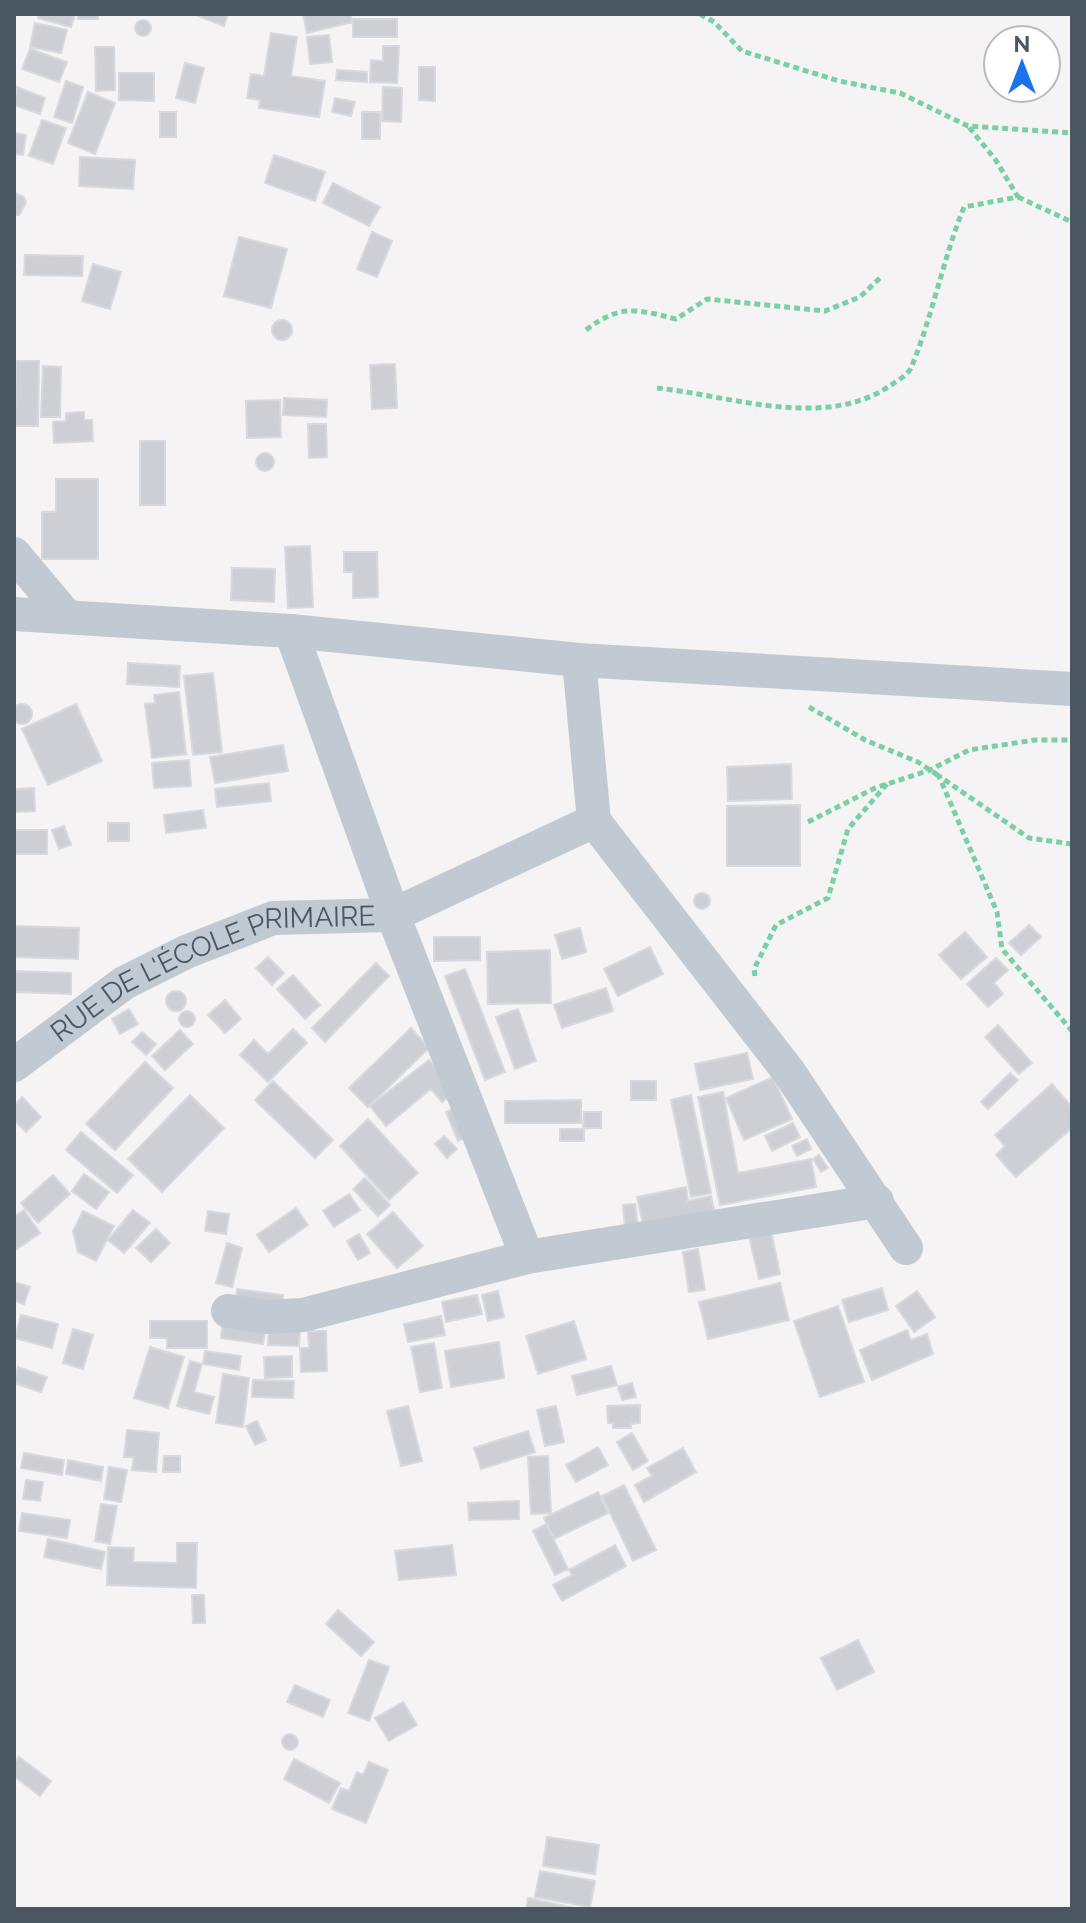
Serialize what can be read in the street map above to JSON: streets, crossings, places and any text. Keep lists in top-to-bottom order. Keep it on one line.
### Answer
{"streets":{"street":["RUE DE L'ÉCOLE PRIMAIRE"]},"north":"top"}
